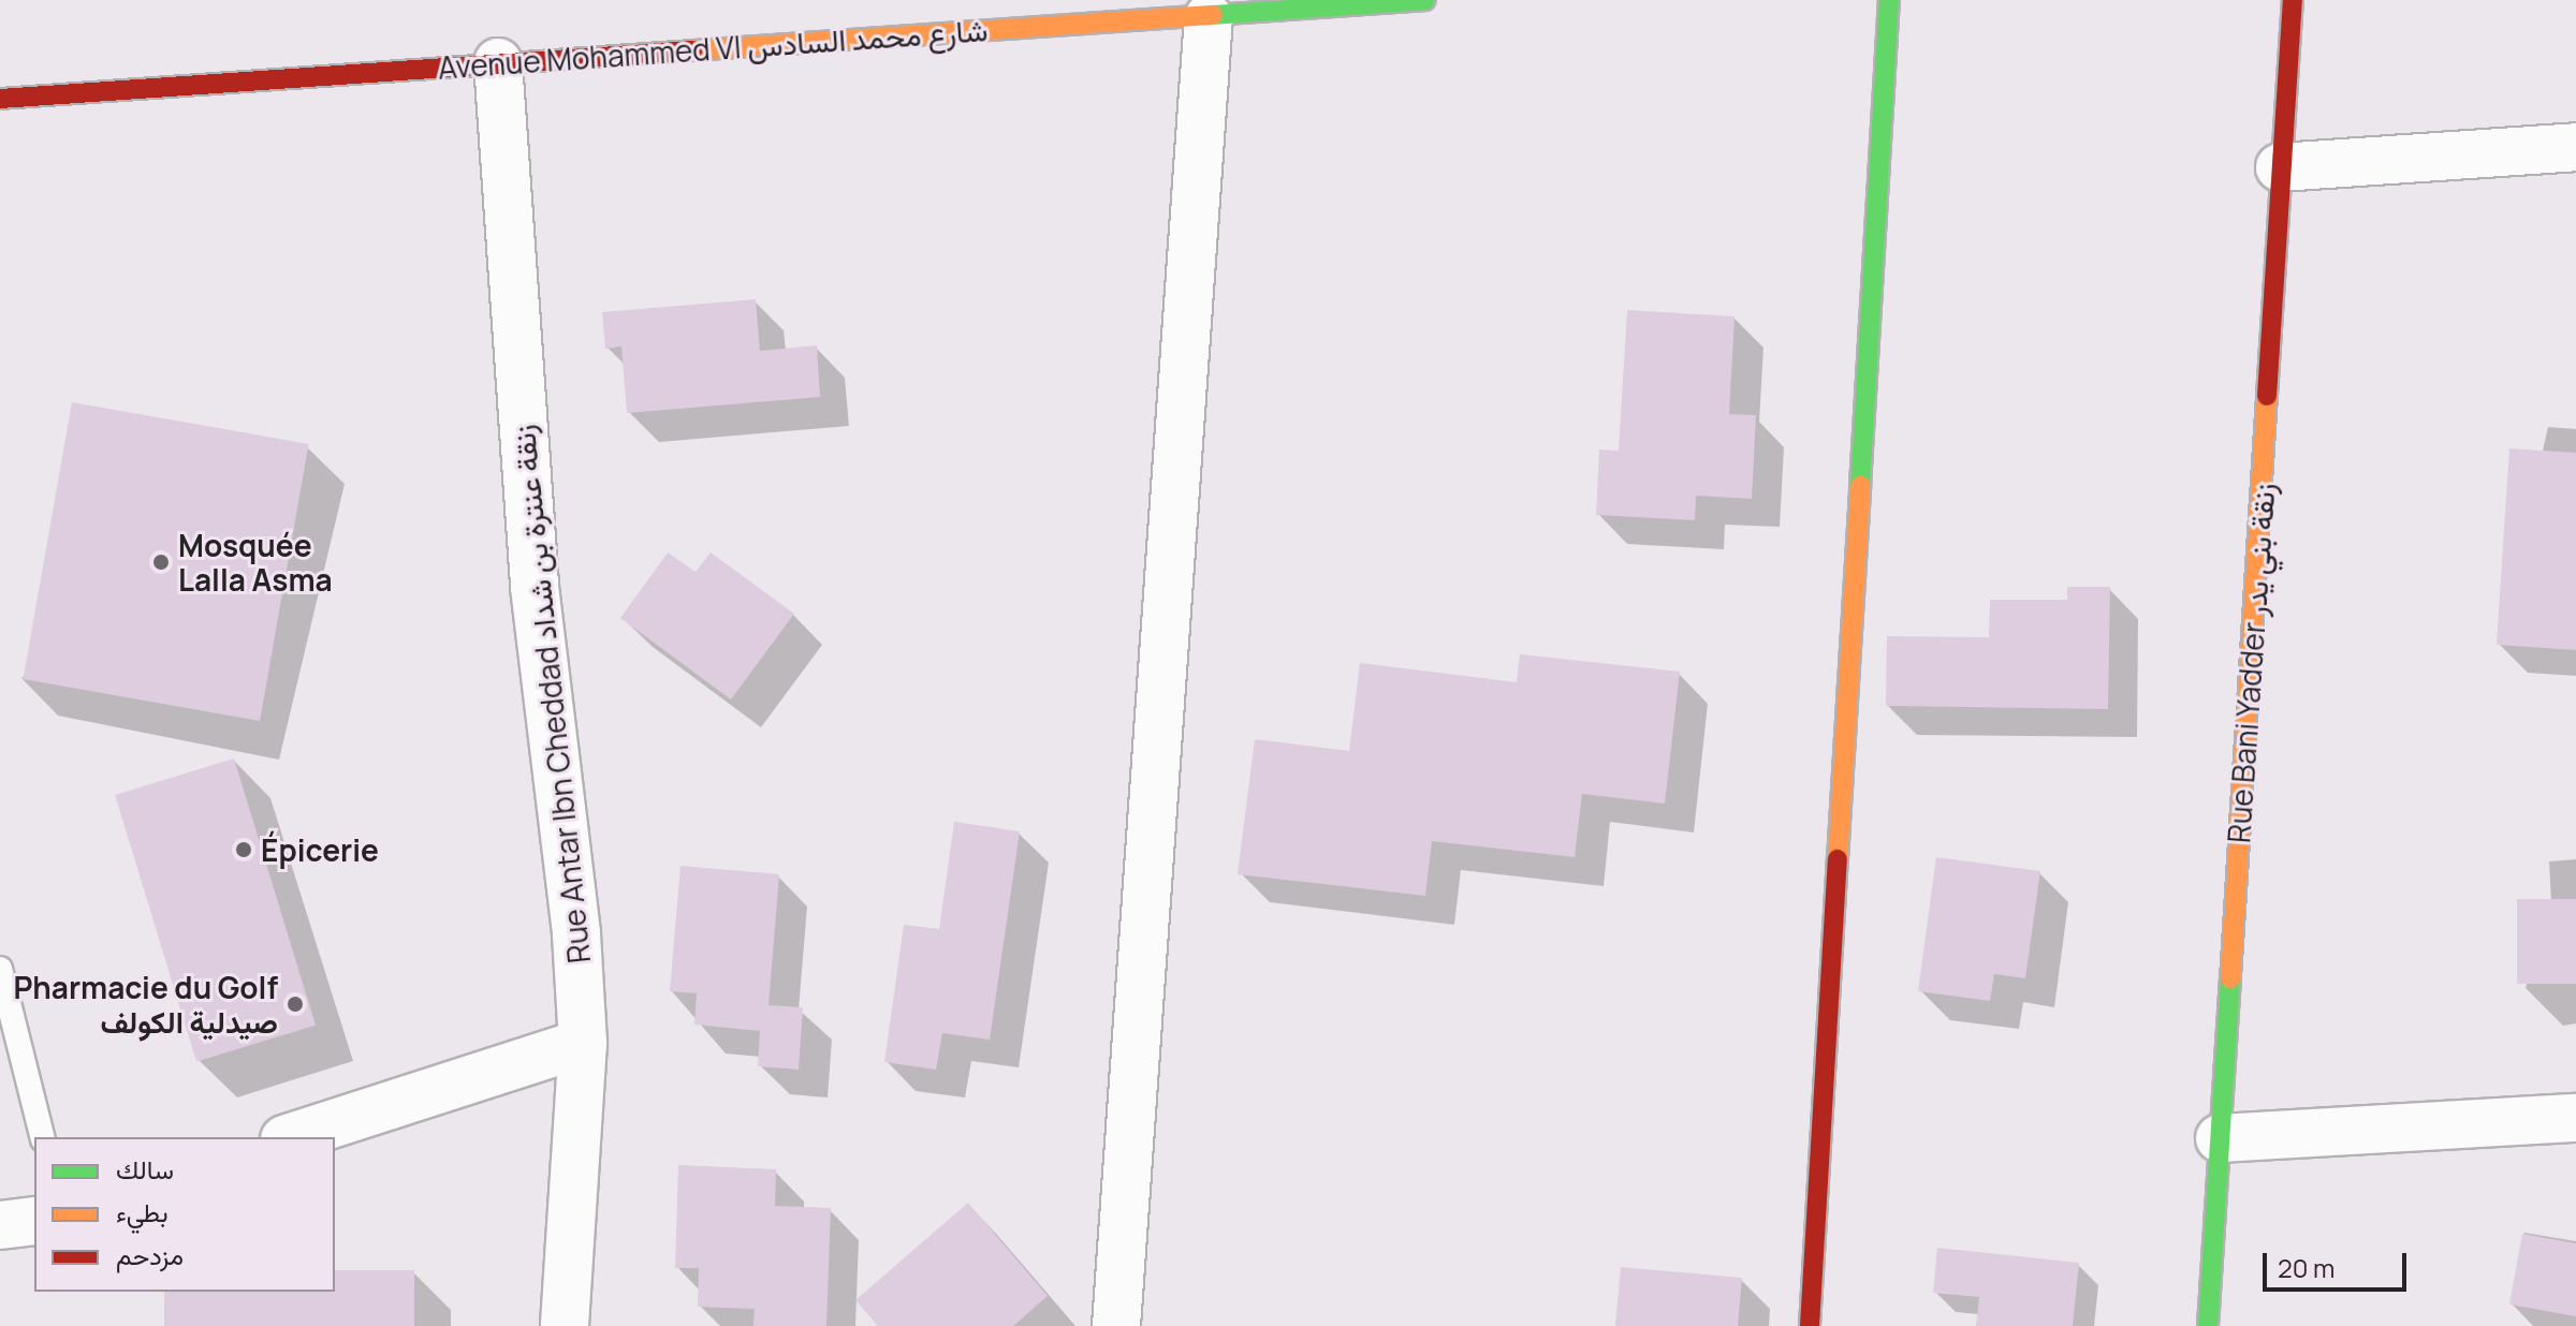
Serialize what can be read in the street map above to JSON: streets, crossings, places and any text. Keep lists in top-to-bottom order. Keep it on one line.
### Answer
{"streets":{"street":["Avenue Mohammed VI شارع محمد السادس","Rue Bani Yadder زنقة بني يدر","Rue Antar Ibn Cheddad زنقة عنترة بن شداد"]},"crossings":[["Avenue Mohammed VI شارع محمد السادس","Rue Antar Ibn Cheddad زنقة عنترة بن شداد"]],"places":["Mosquée Lalla Asma","Épicerie","Pharmacie du Golf صيدلية الكولف"],"legend":["سالك","بطيء","مزدحم"],"scale_bar":"20 m"}
